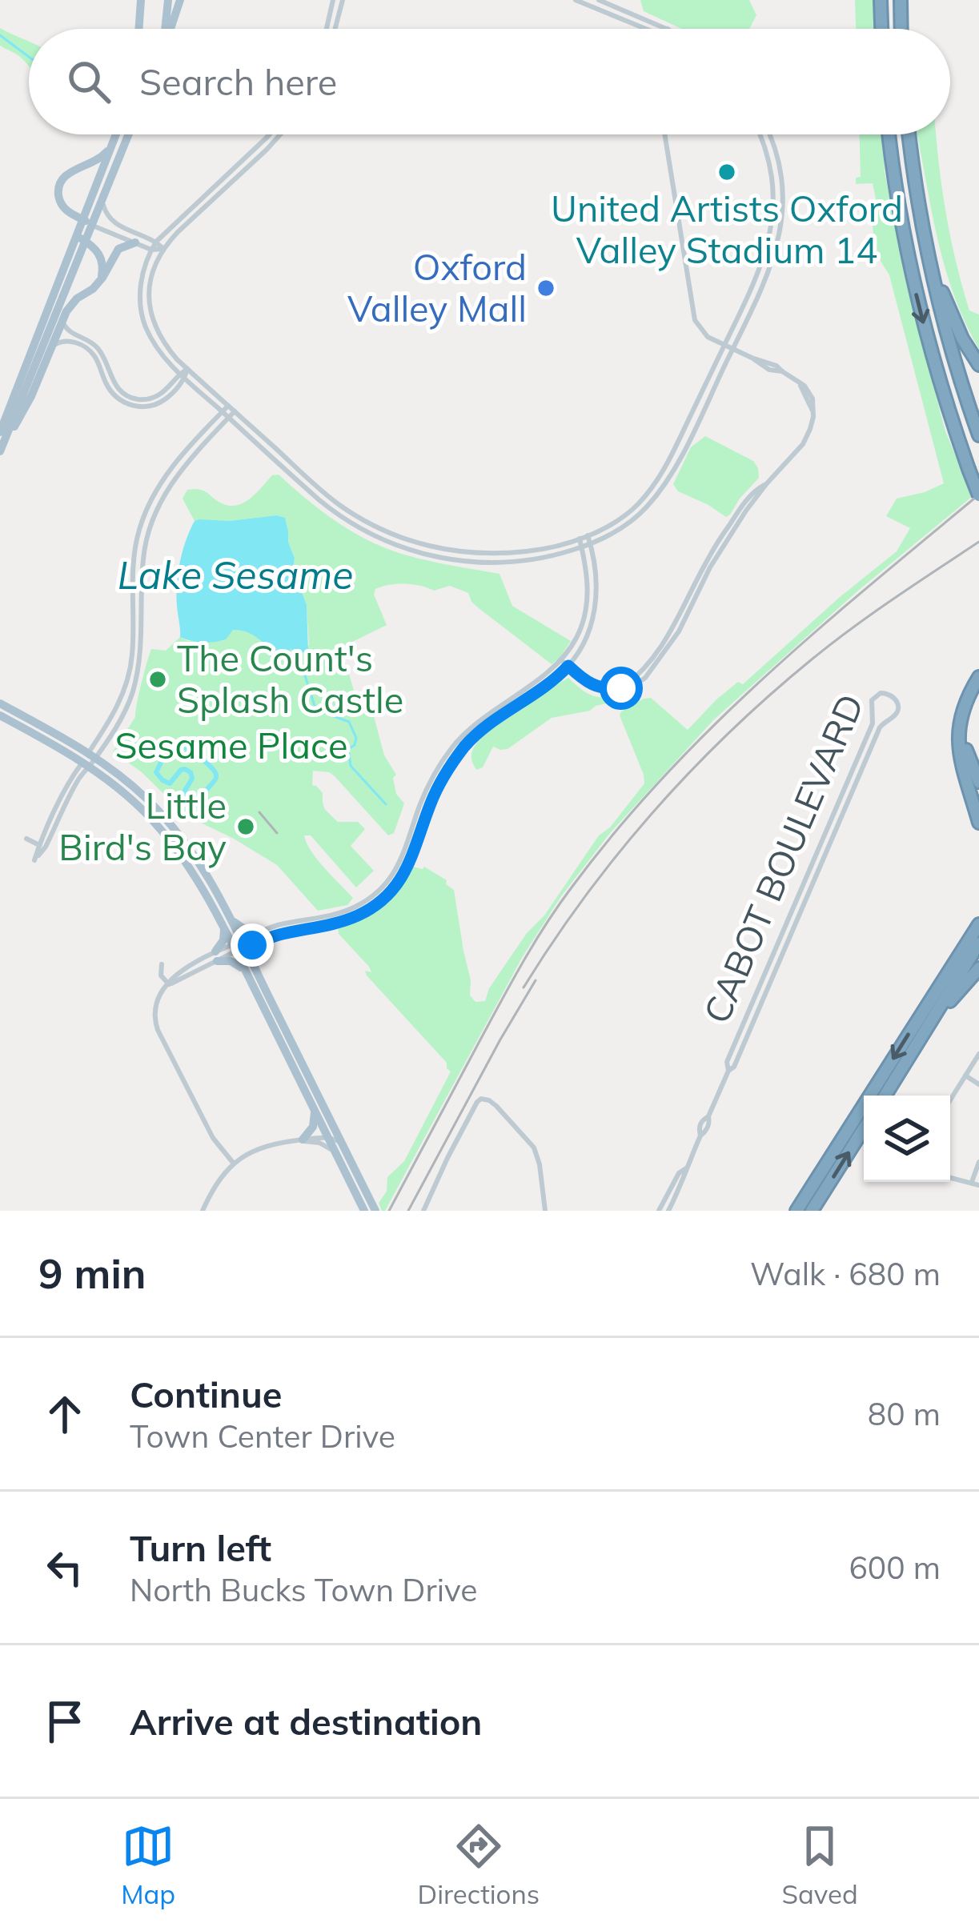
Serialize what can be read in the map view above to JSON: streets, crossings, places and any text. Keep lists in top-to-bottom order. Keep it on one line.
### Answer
{"streets":{"street":["CABOT BOULEVARD"]},"water":["Lake Sesame"],"parks":["Sesame Place"],"places":["United Artists Oxford Valley Stadium 14","Oxford Valley Mall","The Count's Splash Castle","Little Bird's Bay"],"page":{"search":"Search here","heading":["9 min","Walk · 680 m"],"list":[["Continue","Town Center Drive","80 m"],["Turn left","North Bucks Town Drive","600 m"],"Arrive at destination"],"nav":["Map","Directions","Saved"]}}
